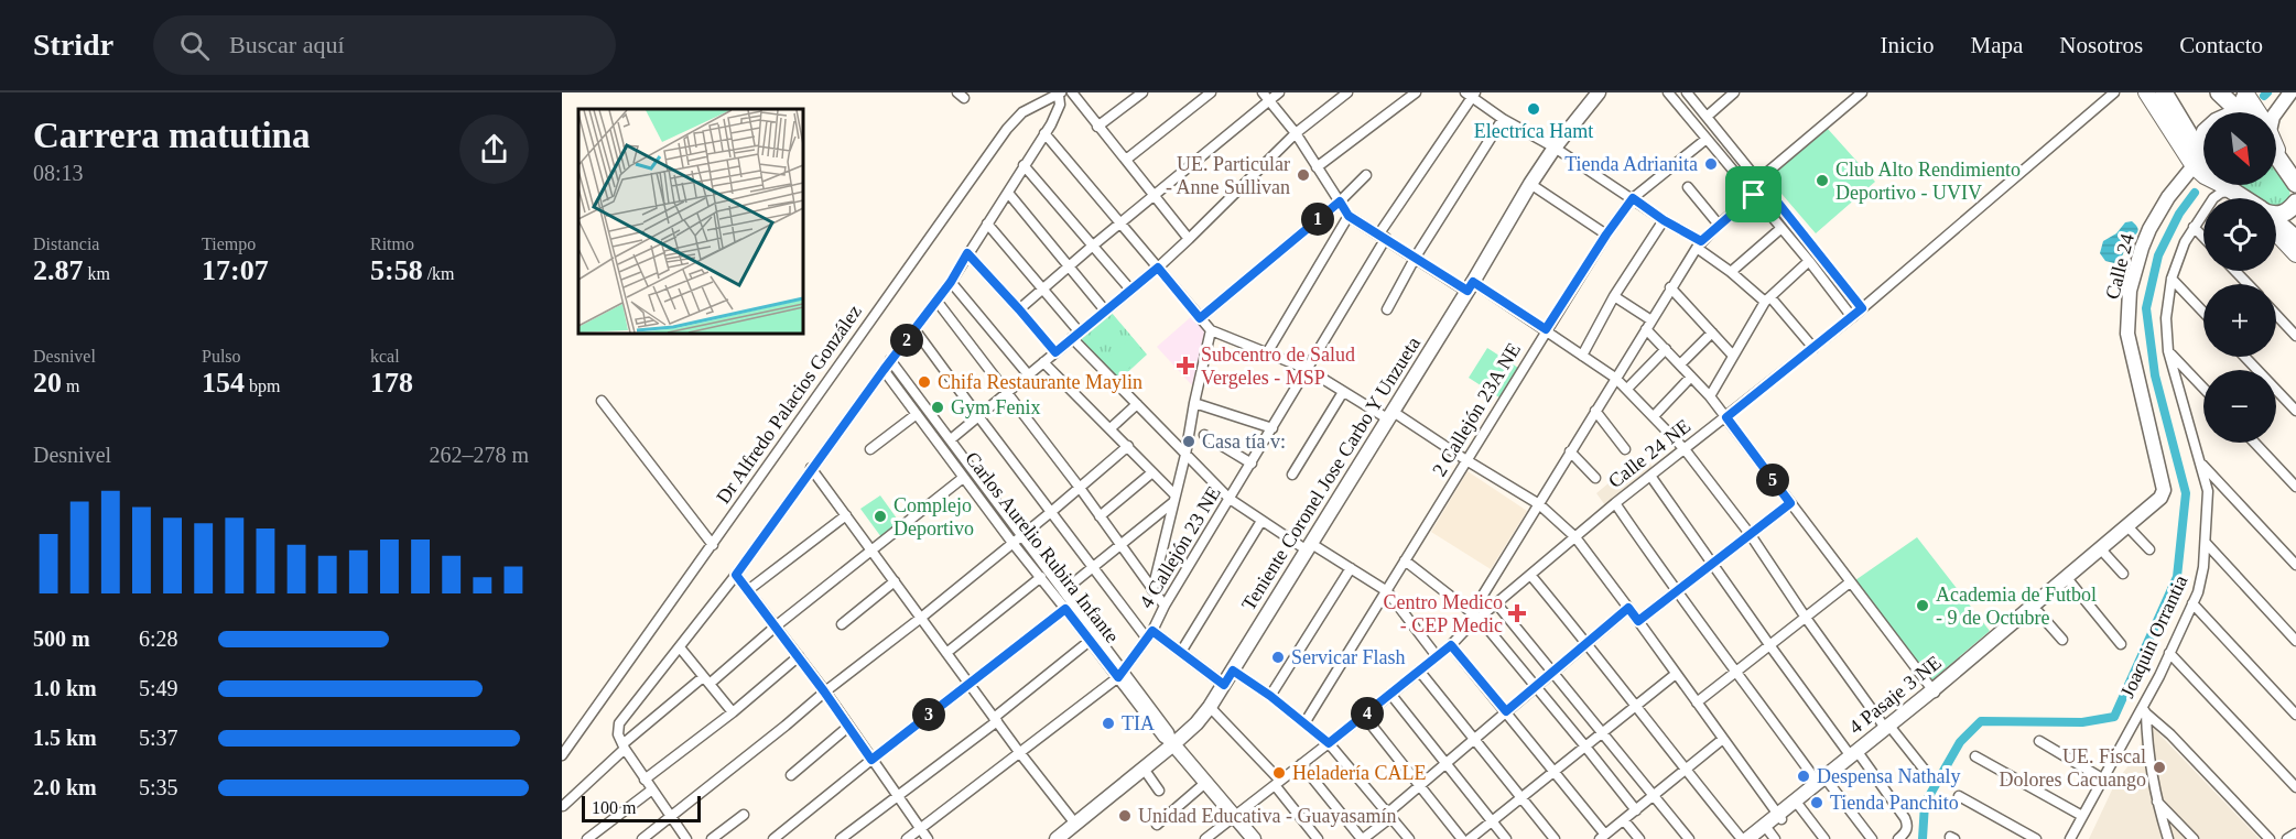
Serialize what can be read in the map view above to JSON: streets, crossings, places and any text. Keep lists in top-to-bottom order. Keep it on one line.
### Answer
{"streets":{"street":["Calle 24","Dr Alfredo Palacios González","2 Callejón 23A NE","Calle 24 NE","Teniente Coronel Jose Carbo Y Unzueta","Carlos Aurelio Rubira Infante","4 Callejón 23 NE","Joaquin Orrantia","4 Pasaje 3 NE"]},"crossings":[["Calle 24","4 Pasaje 3 NE"],["Carlos Aurelio Rubira Infante","4 Callejón 23 NE"]],"places":{"other":["Electríca Hamt","Tienda Adrianita","UE. Particular - Anne Sullivan","Club Alto Rendimiento Deportivo - UVIV","Chifa Restaurante Maylin","Gym Fenix","Casa tía v:","Complejo Deportivo","Academia de Futbol - 9 de Octubre","Servicar Flash","TIA","UE. Fiscal Dolores Cacuango","Heladería CALE","Despensa Nathaly","Tienda Panchito","Unidad Educativa - Guayasamín"],"health":["Subcentro de Salud Vergeles - MSP","Centro Medico - CEP Medic"]},"scale_bar":"100 m","north":"bottom right","page":{"header":"Stridr","search":"Buscar aquí","nav":["Inicio","Mapa","Nosotros","Contacto"],"heading":["Carrera matutina","08:13"],"map_buttons":["+","−"],"pins":["1","2","5","4","3"],"stats":[["Distancia","2.87 km"],["Tiempo","17:07"],["Ritmo","5:58 /km"],["Desnivel","20 m"],["Pulso","154 bpm"],["kcal","178"]],"chart":["Desnivel","262–278 m"],"list":[{"name":"500 m","note":"6:28"},{"name":"1.0 km","note":"5:49"},{"name":"1.5 km","note":"5:37"},{"name":"2.0 km","note":"5:35"}],"scale":"100 m"}}
